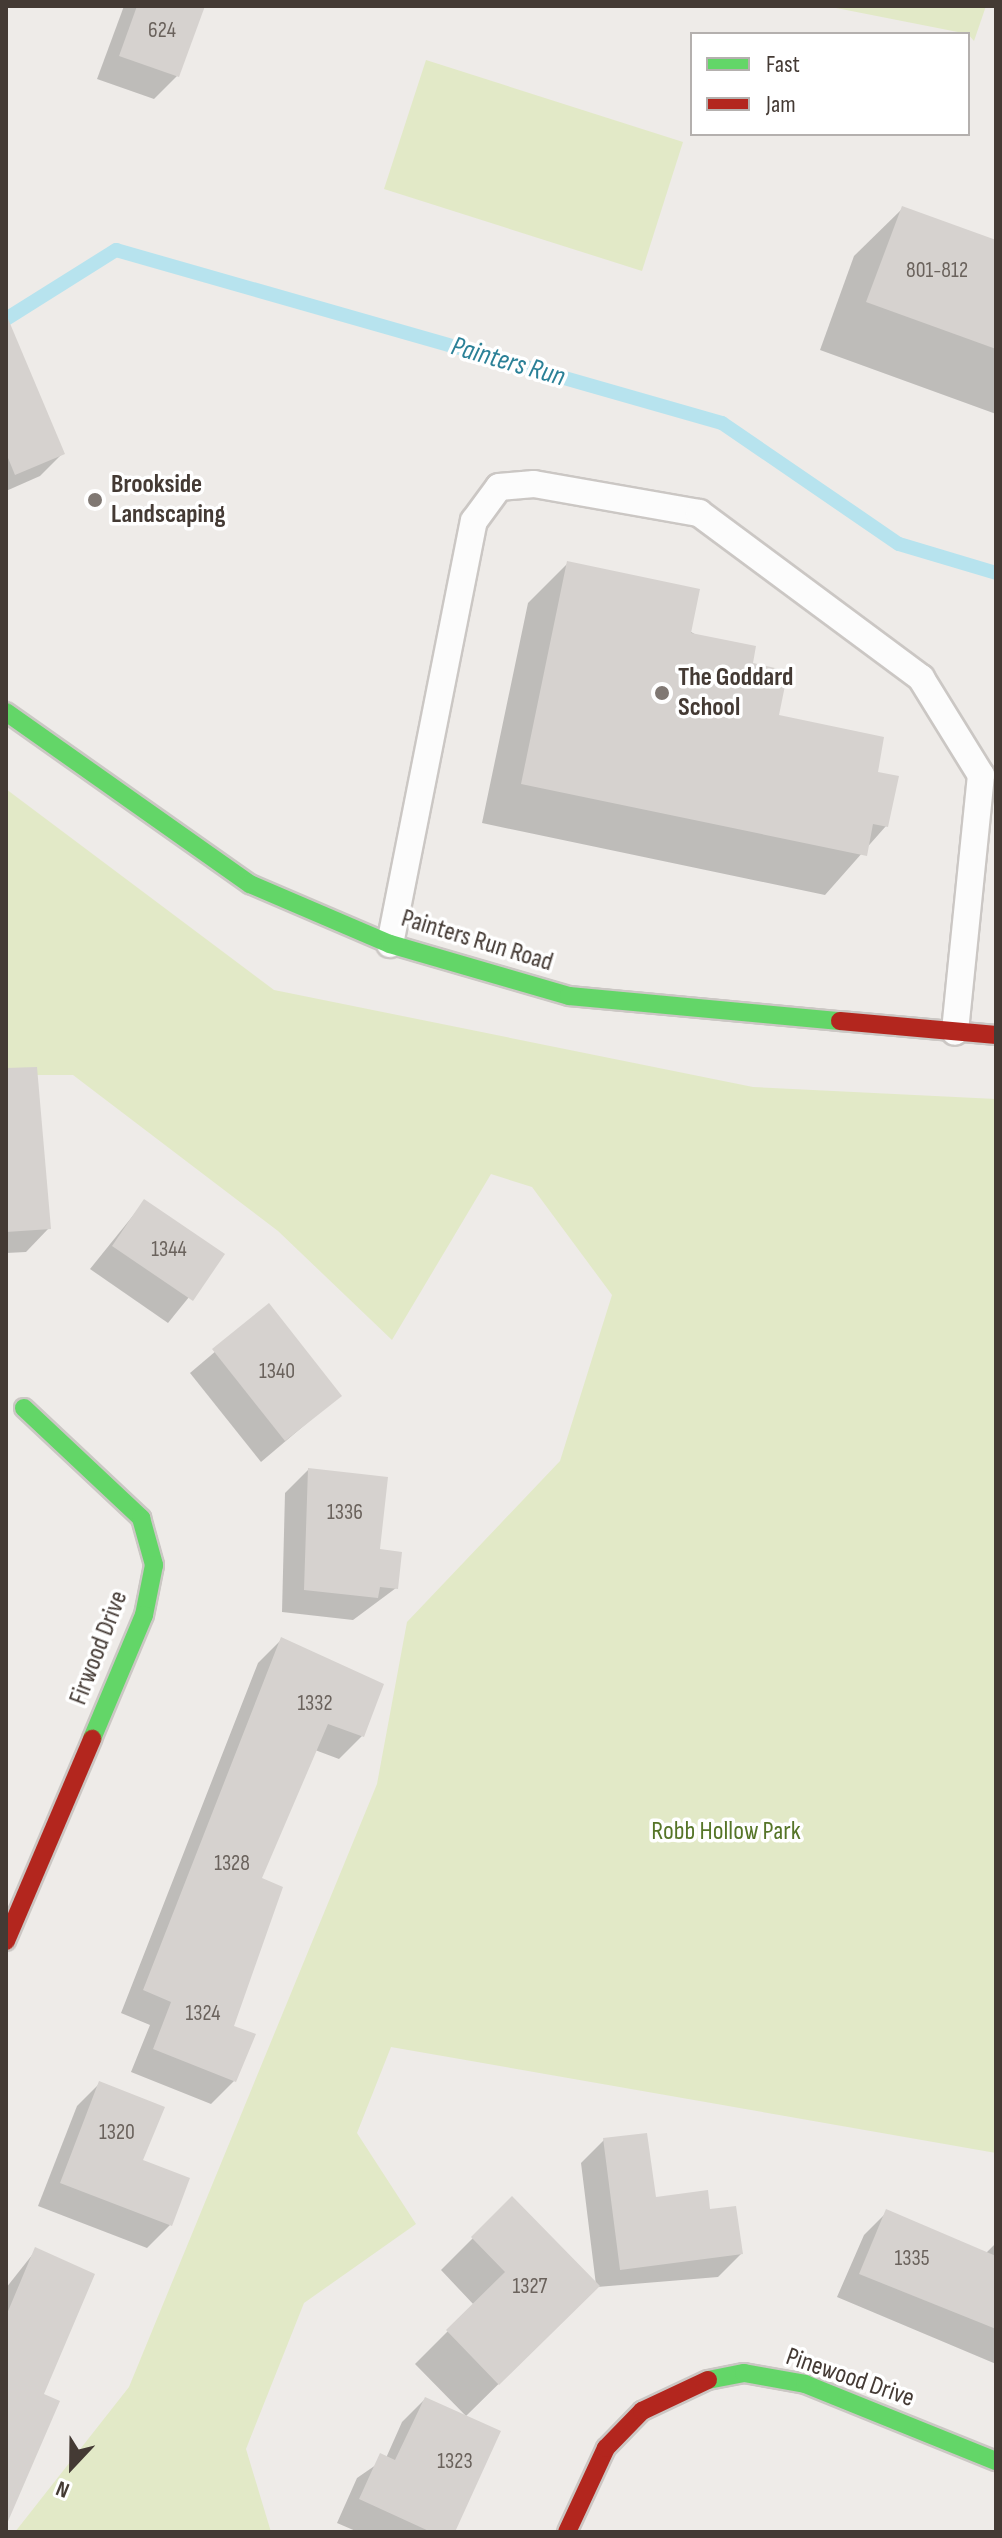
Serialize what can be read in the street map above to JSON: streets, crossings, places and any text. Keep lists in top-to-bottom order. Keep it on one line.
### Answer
{"streets":{"street":["Painters Run Road","Firwood Drive","Pinewood Drive"]},"water":["Painters Run"],"parks":["Robb Hollow Park"],"places":["Brookside Landscaping","The Goddard School"],"house_numbers":["624","801-812","1344","1340","1336","1332","1328","1324","1320","1335","1327","1323"],"legend":["Fast","Jam"],"north":"bottom"}
